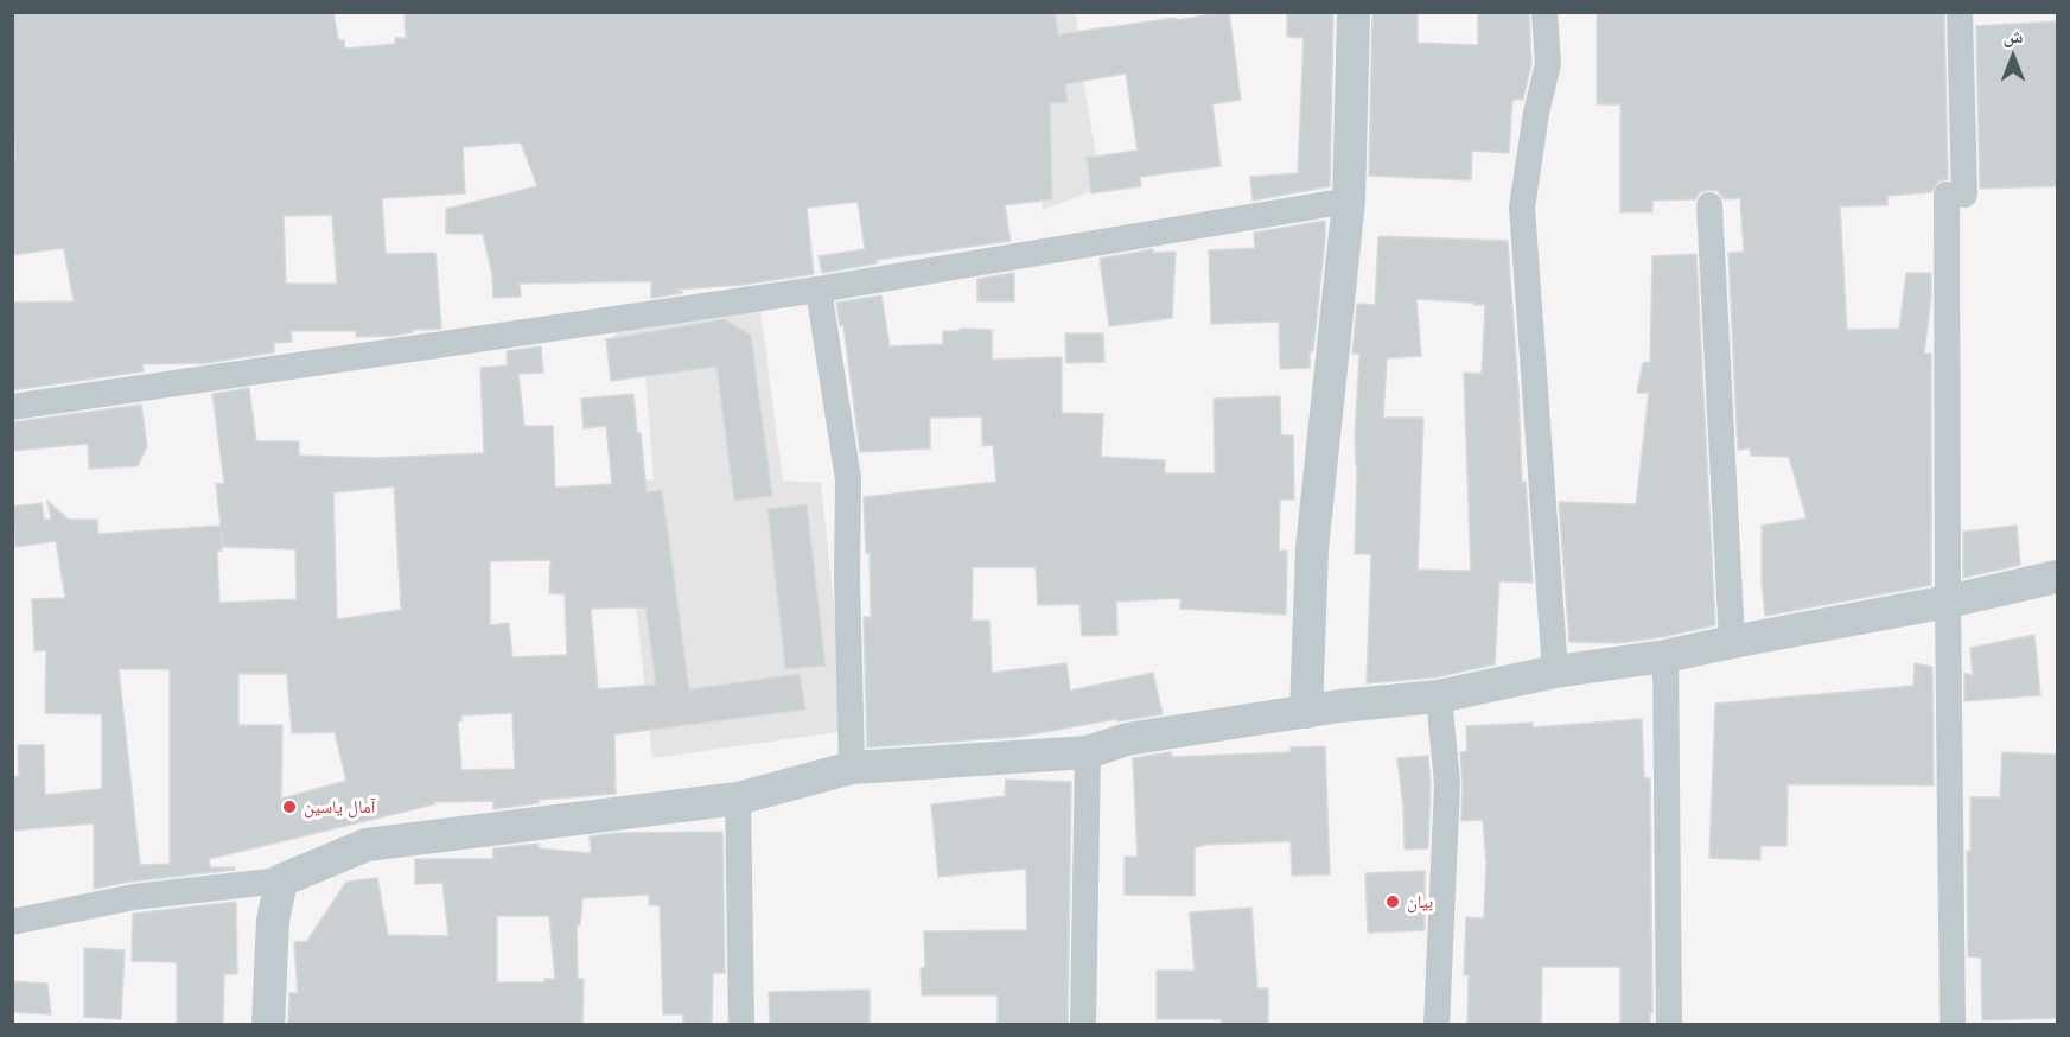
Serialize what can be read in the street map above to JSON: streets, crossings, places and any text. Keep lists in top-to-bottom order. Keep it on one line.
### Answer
{"places":["آمال ياسين","بيان"],"north":"top"}
